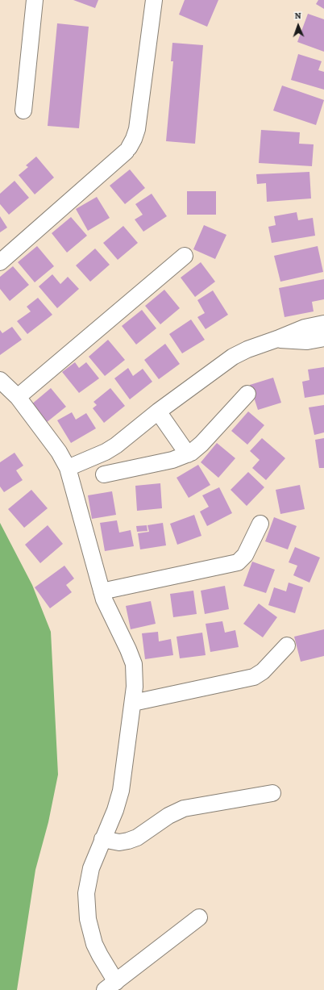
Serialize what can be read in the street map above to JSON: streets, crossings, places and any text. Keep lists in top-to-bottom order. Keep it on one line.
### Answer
{"north":"top"}
